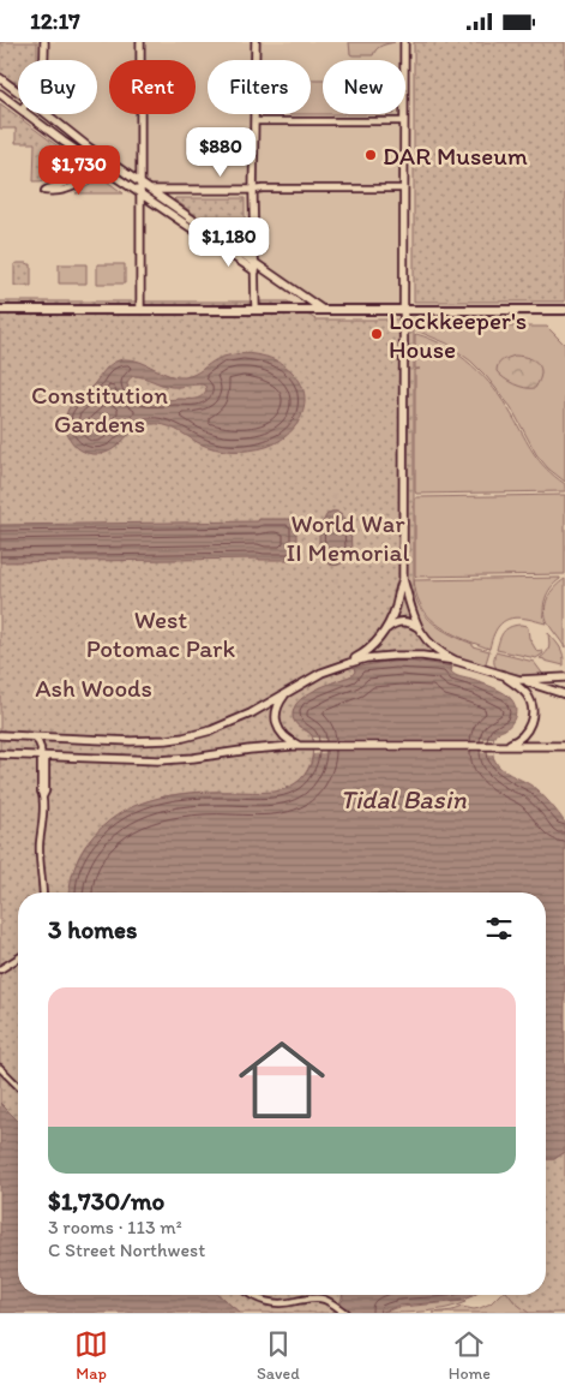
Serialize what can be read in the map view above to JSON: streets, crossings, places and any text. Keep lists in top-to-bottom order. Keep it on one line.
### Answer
{"water":["Tidal Basin"],"parks":["Constitution Gardens","World War II Memorial","West Potomac Park","Ash Woods"],"places":["DAR Museum","Lockkeeper's House"],"page":{"status":"12:17","chip":["Buy","Rent","Filters","New"],"price":["$880","$1,730","$1,180"],"heading":"3 homes","list":[{"name":"$1,730/mo","note":"3 rooms · 113 m² · C Street Northwest"}],"tabs":["Map","Saved","Home"]}}
